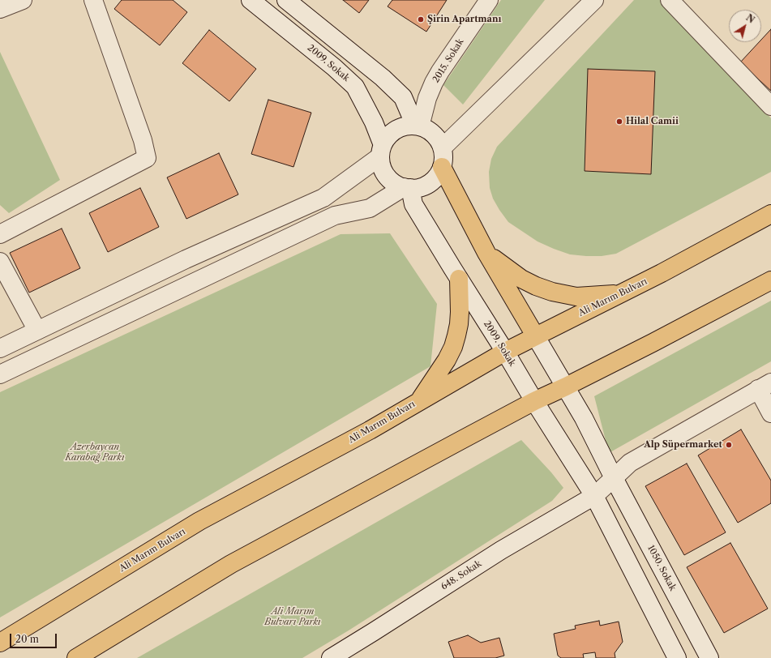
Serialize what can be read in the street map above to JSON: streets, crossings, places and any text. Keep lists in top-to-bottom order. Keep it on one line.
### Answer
{"streets":{"main road":["Ali Marım Bulvarı"],"street":["2015. Sokak","2009. Sokak","1050. Sokak","648. Sokak"]},"crossings":[["2015. Sokak","2009. Sokak"],["2009. Sokak","Ali Marım Bulvarı"],["2009. Sokak","648. Sokak"],["1050. Sokak","648. Sokak"]],"parks":["Azerbaycan Karabağ Parkı","Ali Marım Bulvarı Parkı"],"places":["Şirin Apartmanı","Hilal Camii","Alp Süpermarket"],"scale_bar":"20 m","north":"top right"}
